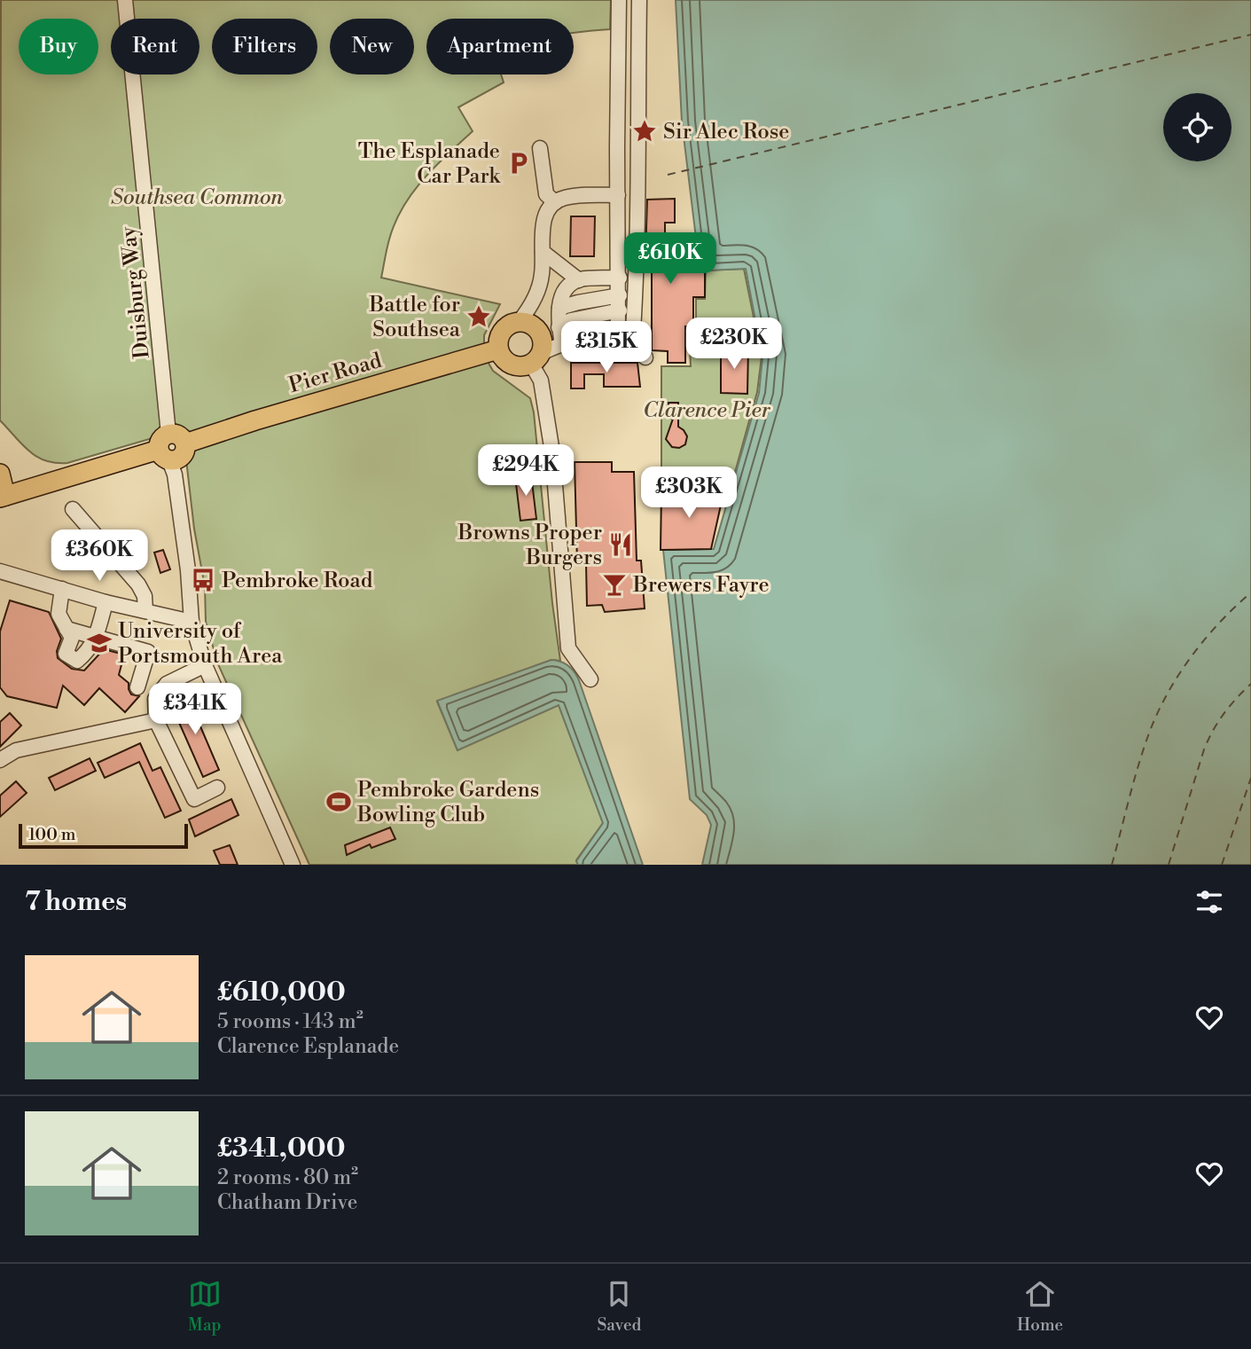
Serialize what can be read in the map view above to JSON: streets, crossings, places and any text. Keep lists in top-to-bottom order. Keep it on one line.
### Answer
{"streets":{"main road":["Pier Road"],"street":["Duisburg Way"]},"crossings":[["Duisburg Way","Pier Road"]],"parks":["Southsea Common","Clarence Pier"],"places":{"place":["Sir Alec Rose","Battle for Southsea"],"parking":["The Esplanade Car Park"],"restaurant":["Browns Proper Burgers"],"bus stop":["Pembroke Road"],"bar":["Brewers Fayre"],"school or university":["University of Portsmouth Area"],"sports":["Pembroke Gardens Bowling Club"]},"scale_bar":"100 m","page":{"chip":["Buy","Rent","Filters","New","Apartment"],"price":["£610K","£230K","£315K","£294K","£303K","£360K","£341K"],"scale":"100 m","heading":"7 homes","list":[{"name":"£610,000","note":"5 rooms · 143 m² · Clarence Esplanade"},{"name":"£341,000","note":"2 rooms · 80 m² · Chatham Drive"}],"tabs":["Map","Saved","Home"]}}
